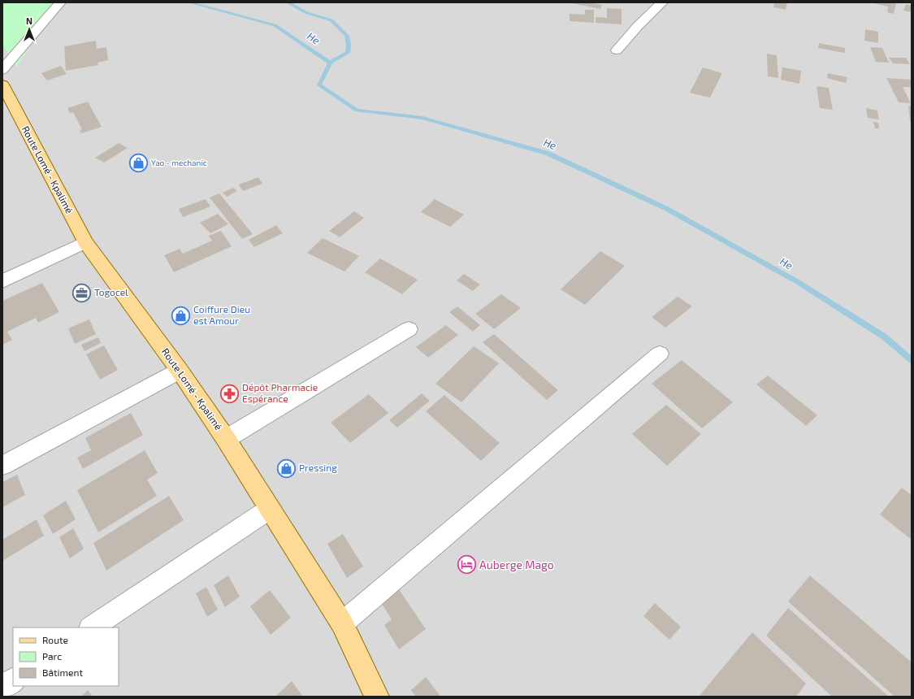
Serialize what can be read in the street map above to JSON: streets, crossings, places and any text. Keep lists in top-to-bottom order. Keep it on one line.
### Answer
{"streets":{"main road":["Route Lomé - Kpalimé"]},"water":["He"],"places":{"shop":["Yao - mechanic","Coiffure Dieu est Amour","Pressing"],"office":["Togocel"],"pharmacy":["Dépôt Pharmacie Espérance"],"hotel":["Auberge Mago"]},"legend":["Route","Parc","Bâtiment"],"north":"top"}
